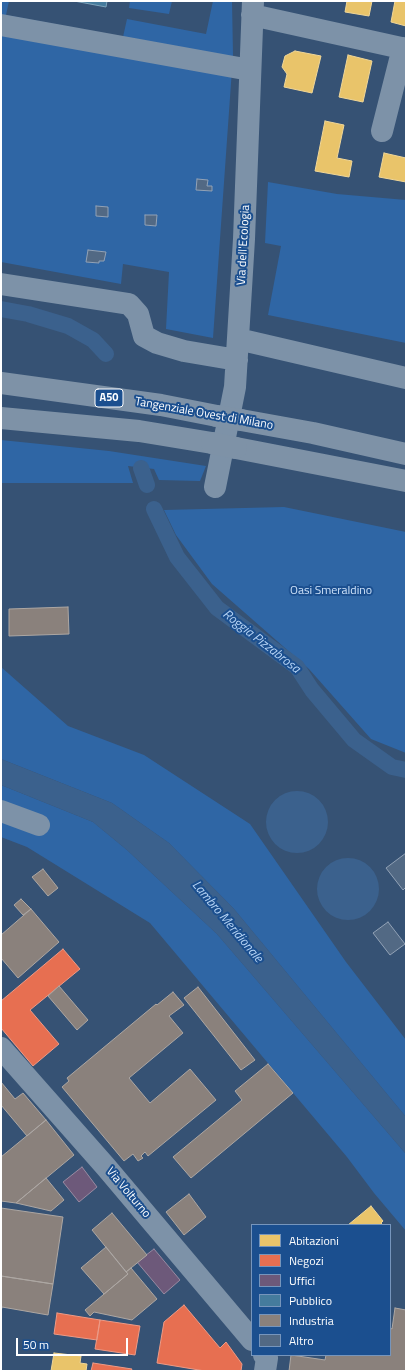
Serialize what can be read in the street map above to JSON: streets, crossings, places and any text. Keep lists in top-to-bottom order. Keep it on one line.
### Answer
{"streets":{"highway":["A50","Tangenziale Ovest di Milano"],"street":["Via dell'Ecologia","Via Volturno"]},"water":["Roggia Pizzabrosa","Lambro Meridionale"],"parks":["Oasi Smeraldino"],"legend":["Abitazioni","Negozi","Uffici","Pubblico","Industria","Altro"],"scale_bar":"50 m"}
